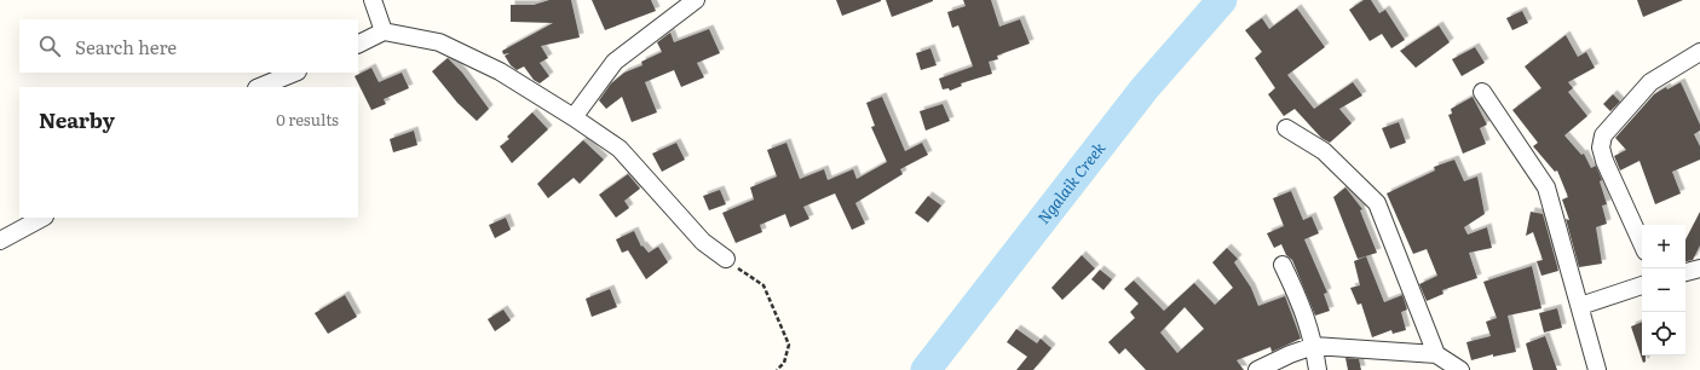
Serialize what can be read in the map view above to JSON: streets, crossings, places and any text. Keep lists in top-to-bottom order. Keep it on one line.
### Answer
{"water":["Ngalaik Creek"],"page":{"search":"Search here","heading":["Nearby","0 results"],"map_buttons":["+","−"]}}
